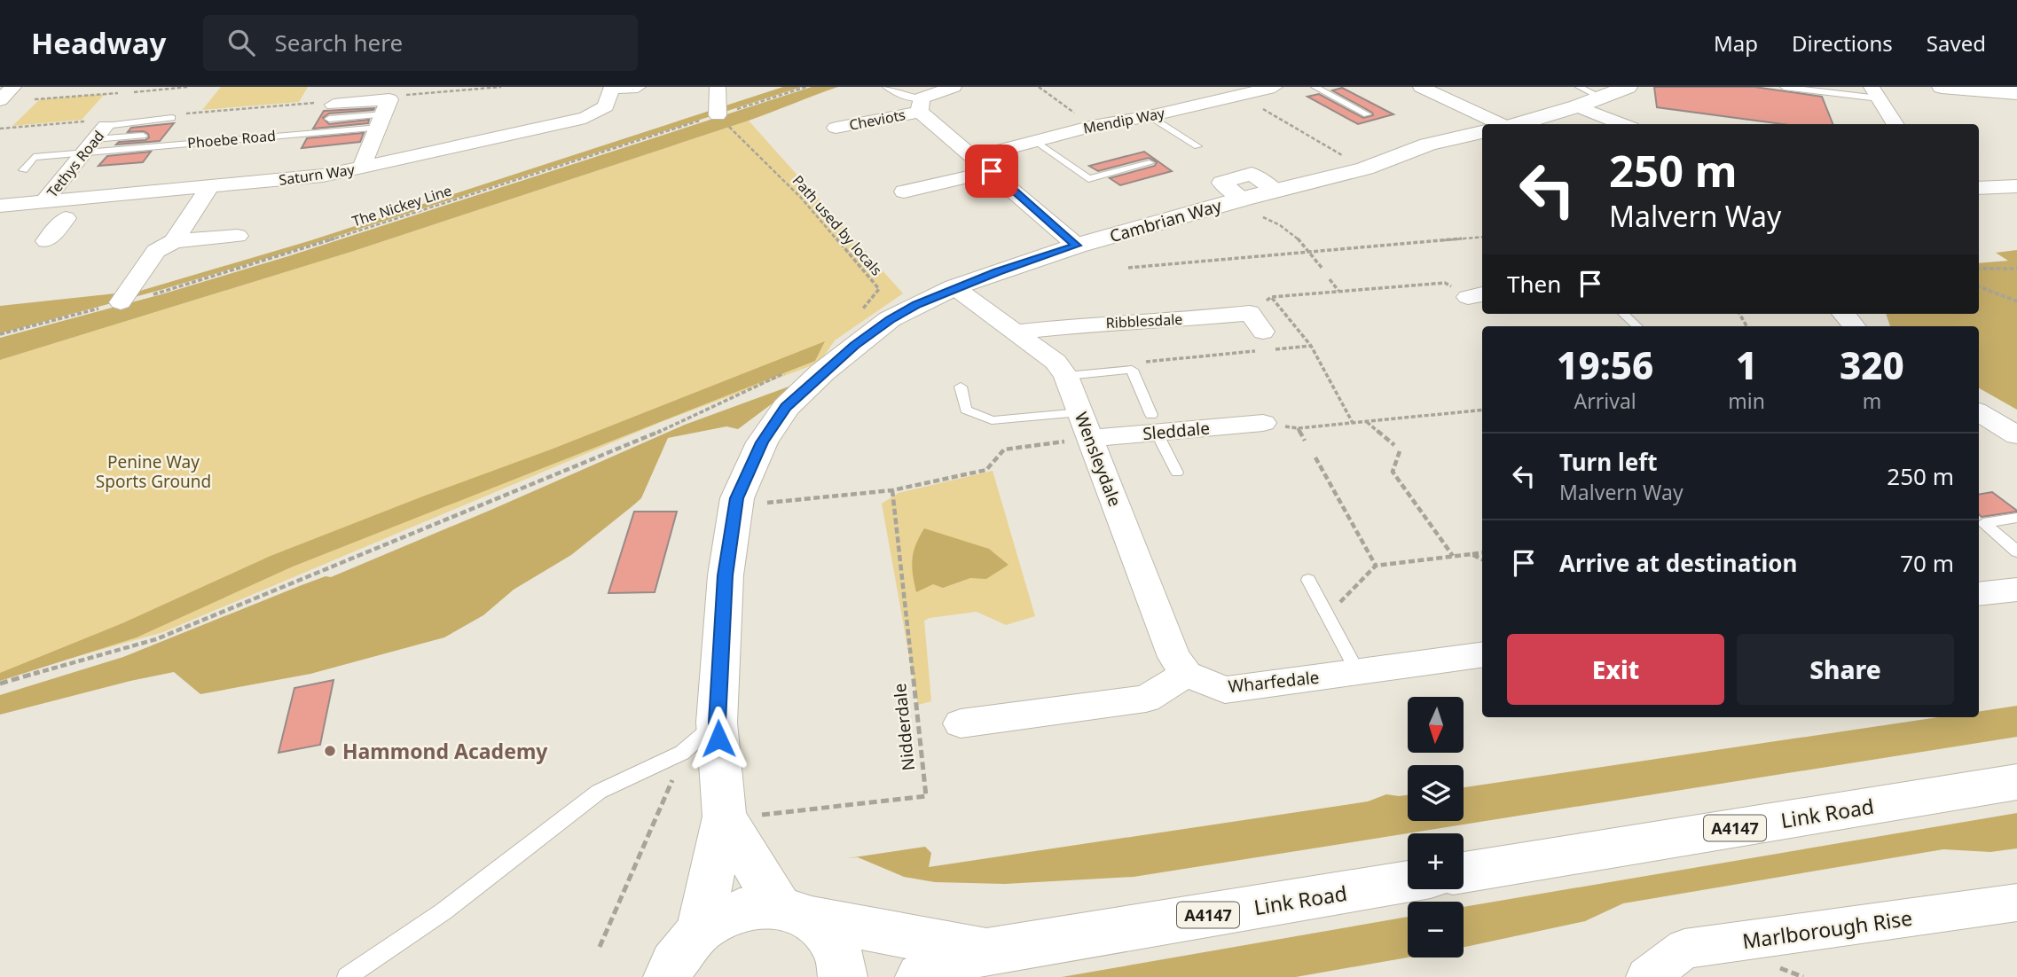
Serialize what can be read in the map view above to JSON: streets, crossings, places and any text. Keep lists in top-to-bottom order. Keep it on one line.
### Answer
{"streets":{"street":["Cheviots","Mendip Way","Tethys Road","Saturn Way","Cambrian Way","Ribblesdale","Sleddale","Wensleydale","Wharfedale","Link Road","A4147","Marlborough Rise"],"lane":["Phoebe Road"],"path":["The Nickey Line","Path used by locals","Nidderdale"]},"crossings":[["Phoebe Road","Tethys Road"],["Tethys Road","Saturn Way"],["The Nickey Line","Path used by locals"],["Cambrian Way","Wensleydale"],["Cambrian Way","Nidderdale"],["Cambrian Way","Link Road"],["Ribblesdale","Wensleydale"],["Sleddale","Wensleydale"],["Wensleydale","Wharfedale"]],"parks":["Penine Way Sports Ground"],"places":["Hammond Academy"],"north":"bottom","page":{"header":"Headway","search":"Search here","nav":["Map","Directions","Saved"],"turn":["250 m","Malvern Way"],"then":"Then","eta":["19:56","Arrival","1","min","320","m"],"list":[{"name":"Turn left","note":"Malvern Way","value":"250 m"},{"name":"Arrive at destination","value":"70 m"}],"buttons":["Exit","Share"],"map_buttons":["+","−"]}}
